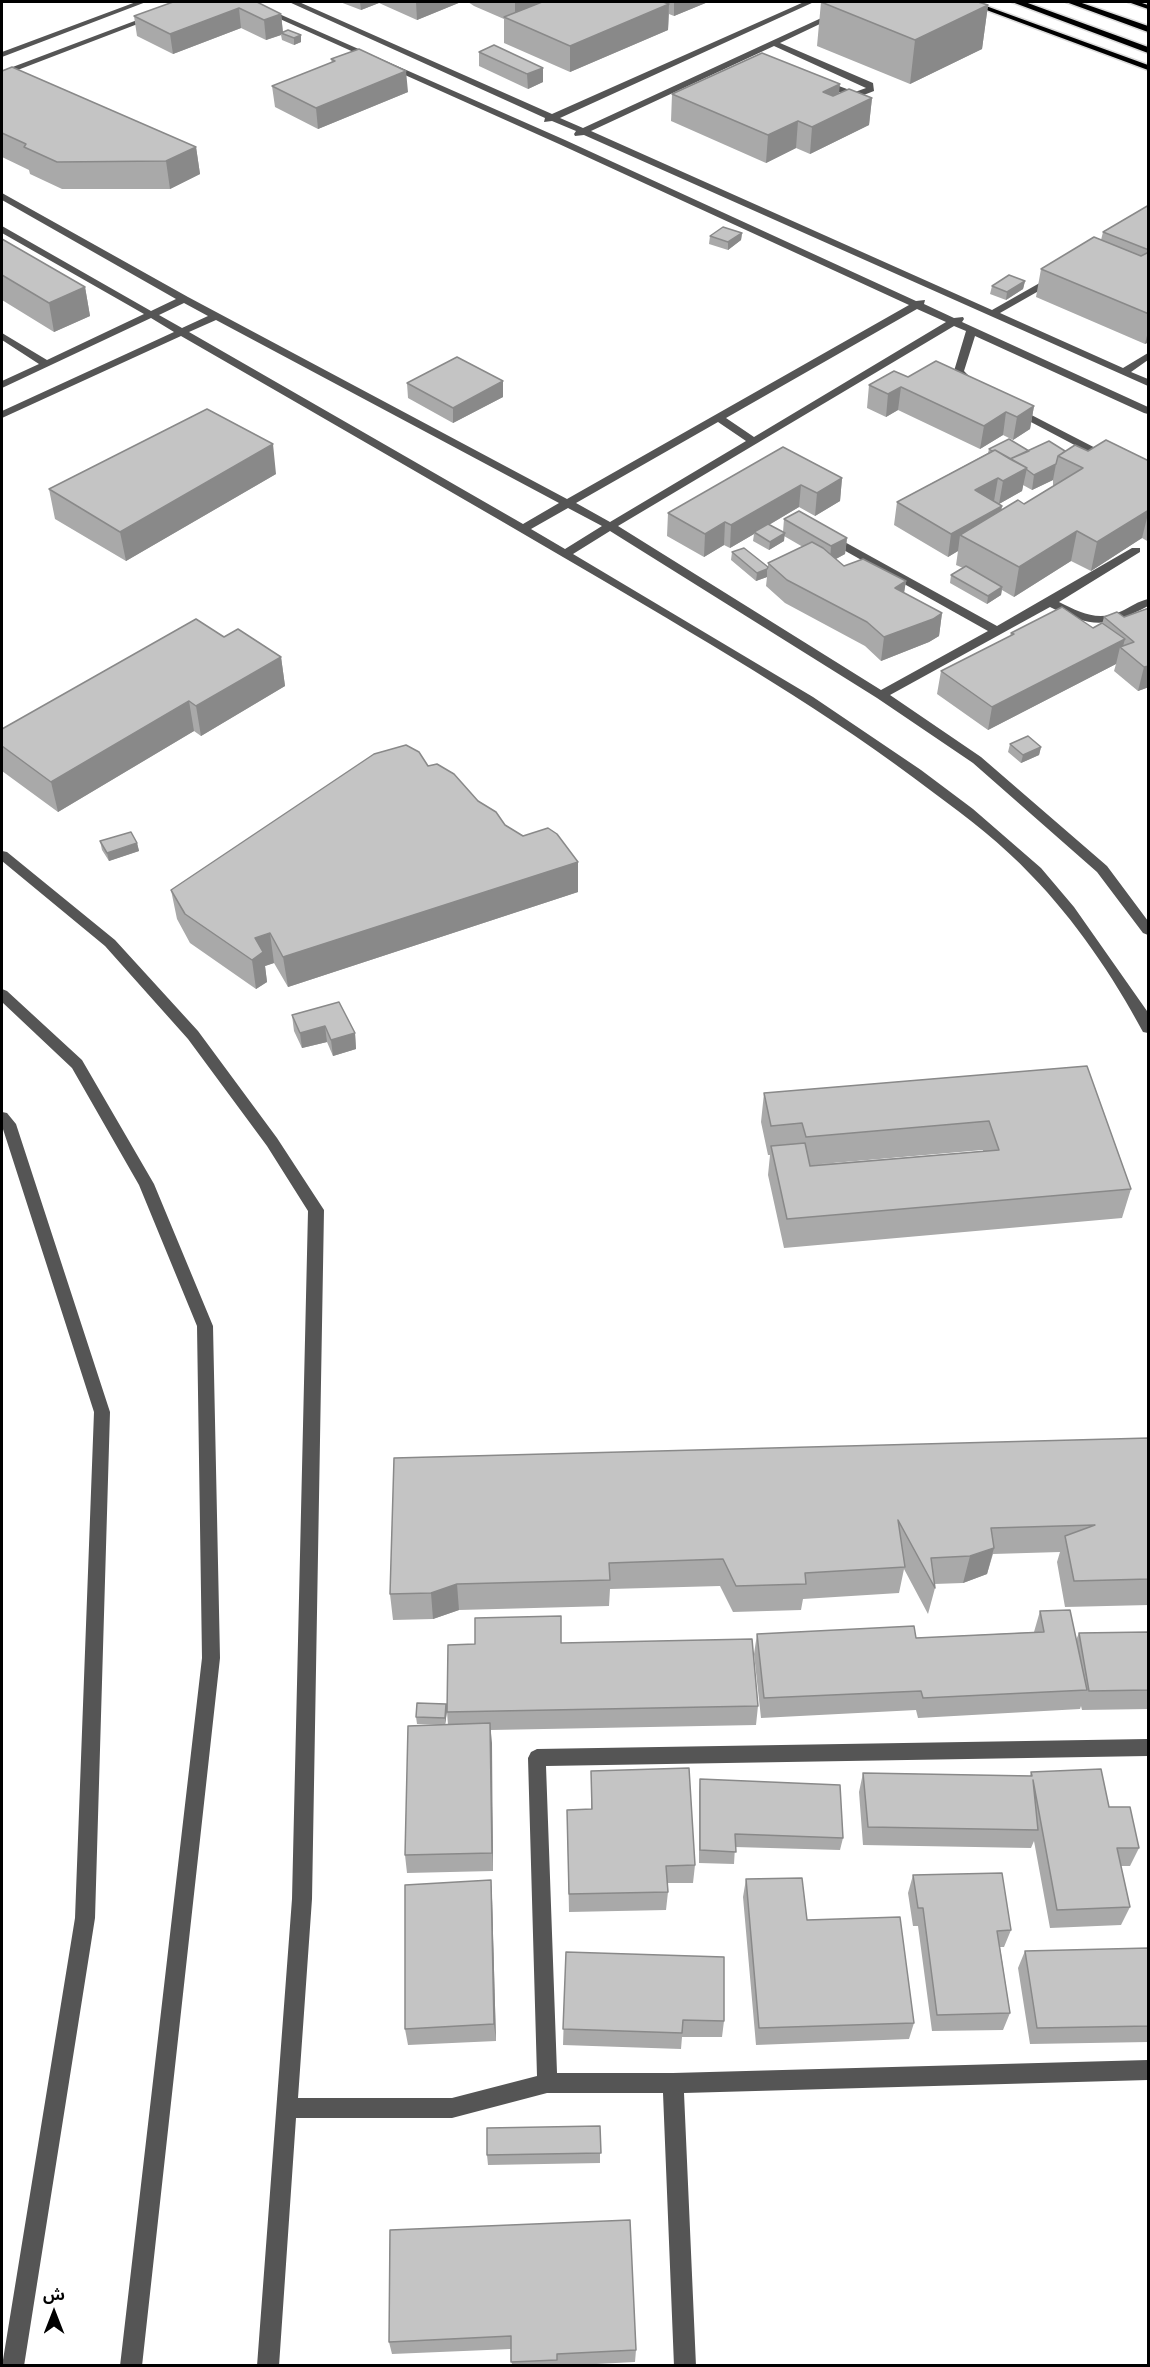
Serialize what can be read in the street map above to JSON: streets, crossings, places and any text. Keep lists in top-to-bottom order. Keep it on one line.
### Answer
{"north":"top"}
